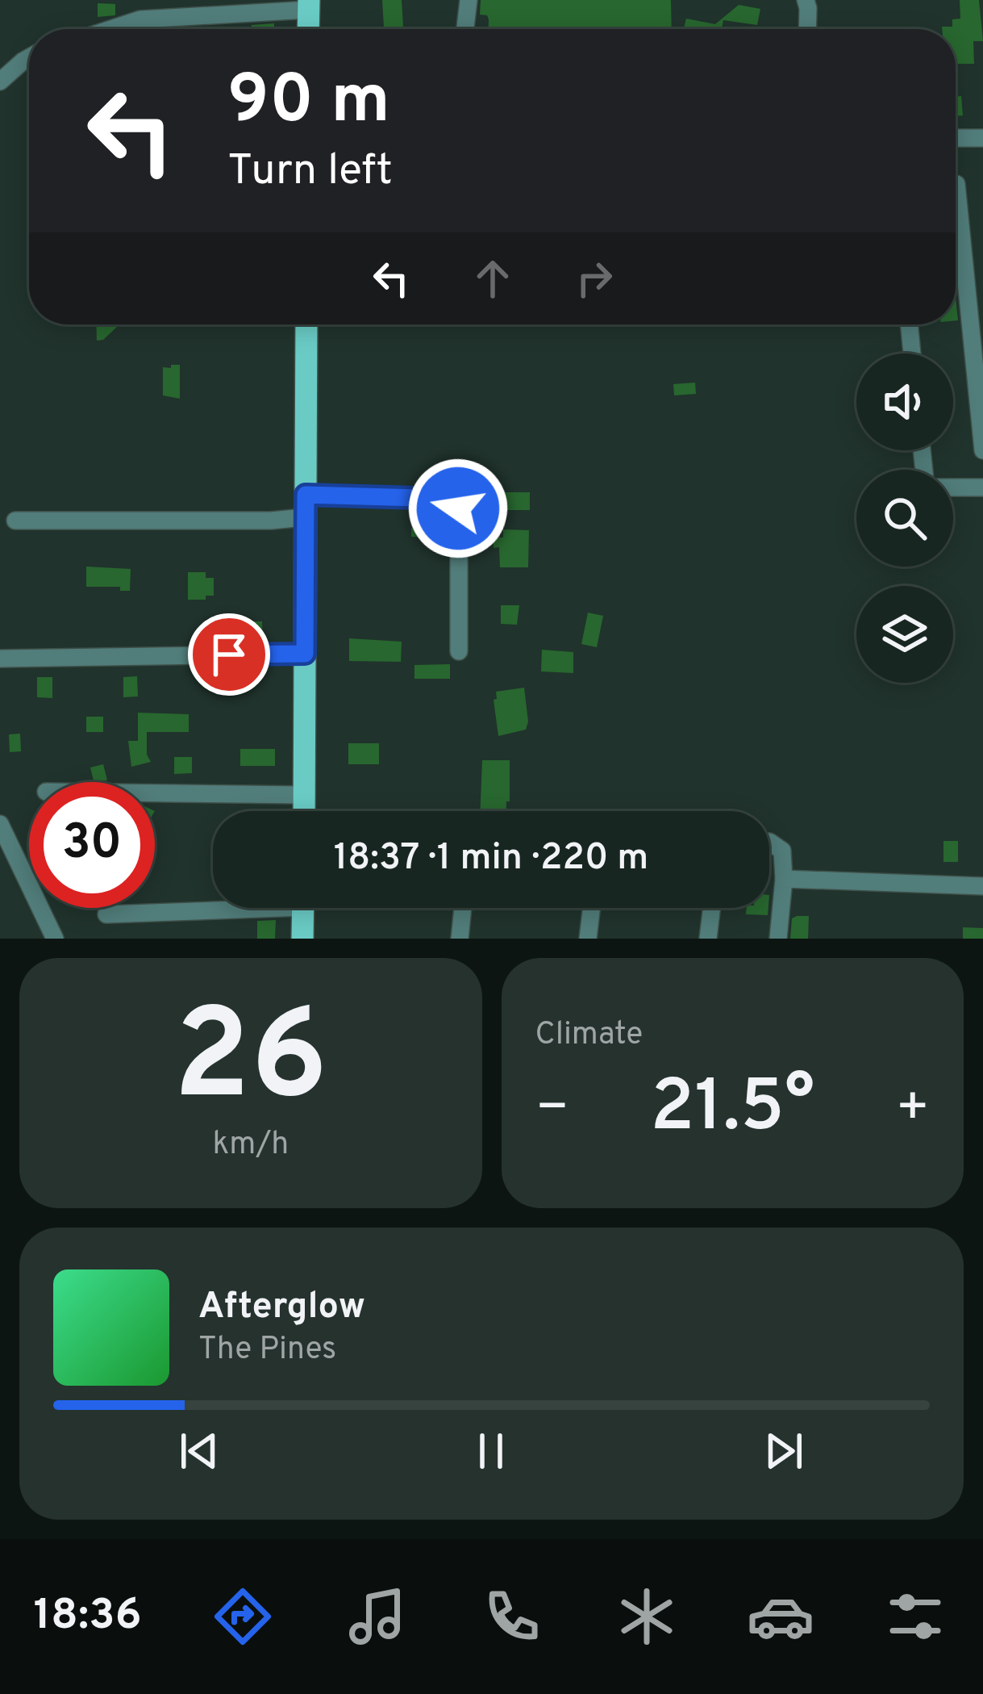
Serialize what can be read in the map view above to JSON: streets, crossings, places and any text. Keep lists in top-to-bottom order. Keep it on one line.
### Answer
{"page":{"turn":["90 m","Turn left"],"limit":"30","trip":"18:37 · 1 min · 220 m","tile":[["26","km/h"],"Climate"],"heat":["−","21.5°","+"],"song":["Afterglow","The Pines"],"tabs":"18:36"}}
